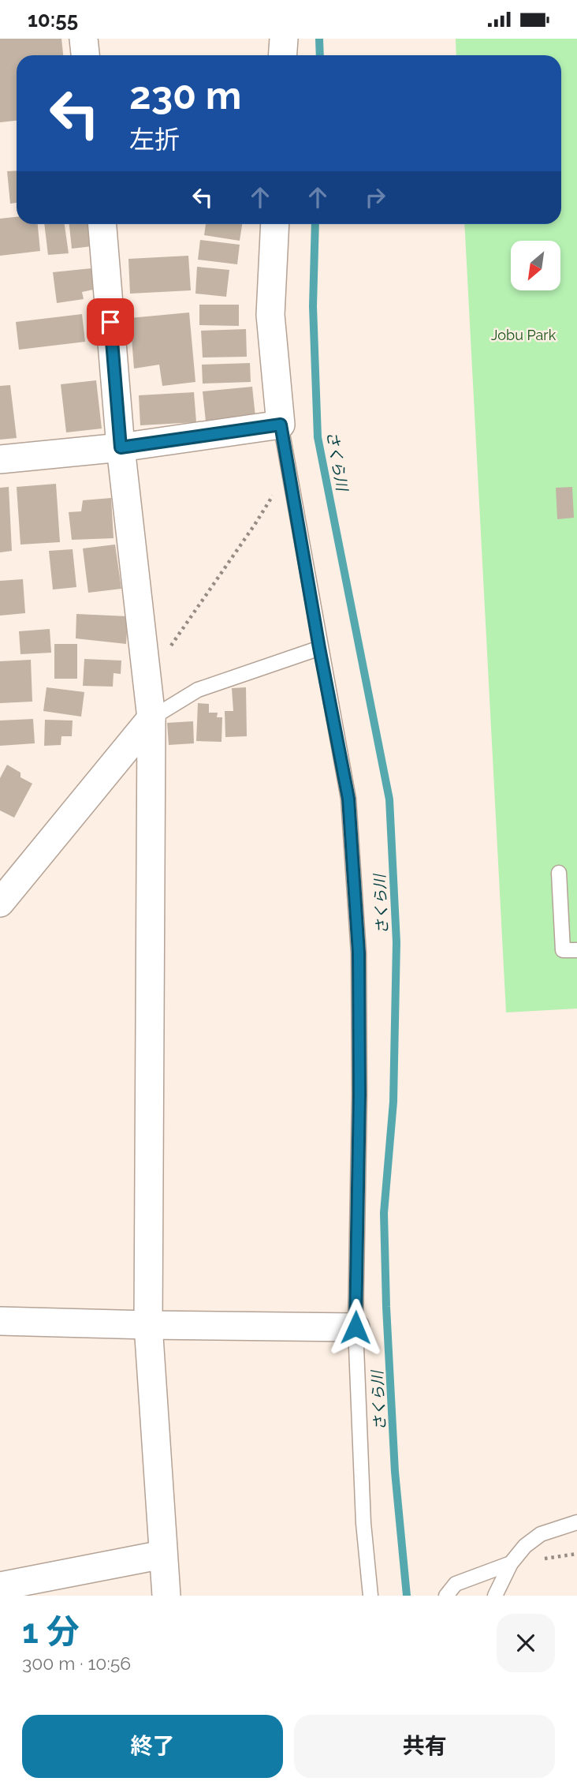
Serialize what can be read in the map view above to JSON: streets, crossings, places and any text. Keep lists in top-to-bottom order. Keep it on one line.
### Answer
{"water":["さくら川"],"parks":["Jobu Park"],"north":"bottom left","page":{"status":"10:55","turn":["230 m","左折"],"heading":["1 分","300 m · 10:56"],"buttons":["終了","共有"]}}
